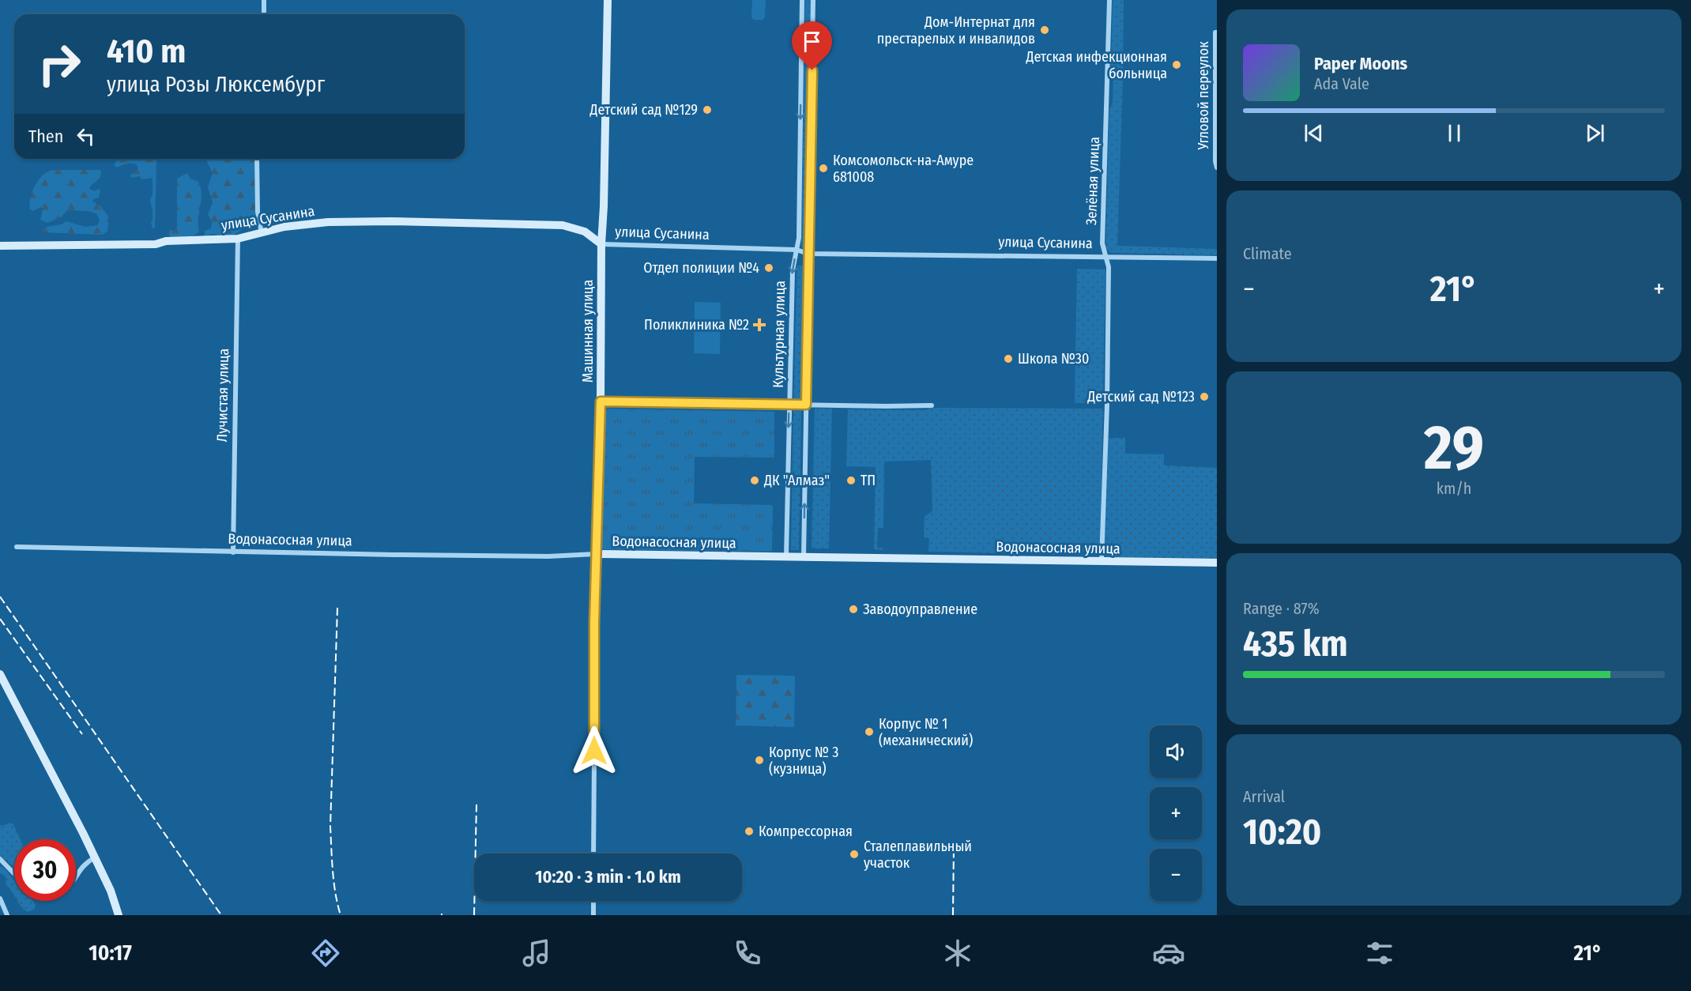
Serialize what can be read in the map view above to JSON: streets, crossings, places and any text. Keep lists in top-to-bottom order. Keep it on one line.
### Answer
{"streets":{"street":["Угловой переулок","Зелёная улица","улица Сусанина","Машинная улица","Культурная улица","Лучистая улица","Водонасосная улица"]},"crossings":[["Зелёная улица","улица Сусанина"],["Зелёная улица","Водонасосная улица"],["улица Сусанина","Машинная улица"],["улица Сусанина","Культурная улица"],["улица Сусанина","Лучистая улица"],["Машинная улица","Водонасосная улица"],["Культурная улица","Водонасосная улица"],["Лучистая улица","Водонасосная улица"]],"places":{"other":["Дом-Интернат для престарелых и инвалидов","Детская инфекционная больница","Детский сад №129","Комсомольск-на-Амуре 681008","Отдел полиции №4","Школа №30","Детский сад №123","ДК \"Алмаз\"","ТП","Заводоуправление","Корпус № 1 (механический)","Корпус № 3 (кузница)","Компрессорная","Сталеплавильный участок"],"health":["Поликлиника №2"]},"page":{"turn":["410 m","улица Розы Люксембург"],"song":["Paper Moons","Ada Vale"],"then":"Then","tile":["Climate",["29","km/h"],["Range · 87%","435 km"],["Arrival","10:20"]],"heat":["−","21°","+"],"map_buttons":["+","−"],"limit":"30","trip":"10:20 · 3 min · 1.0 km","tabs":["10:17","21°"]}}
